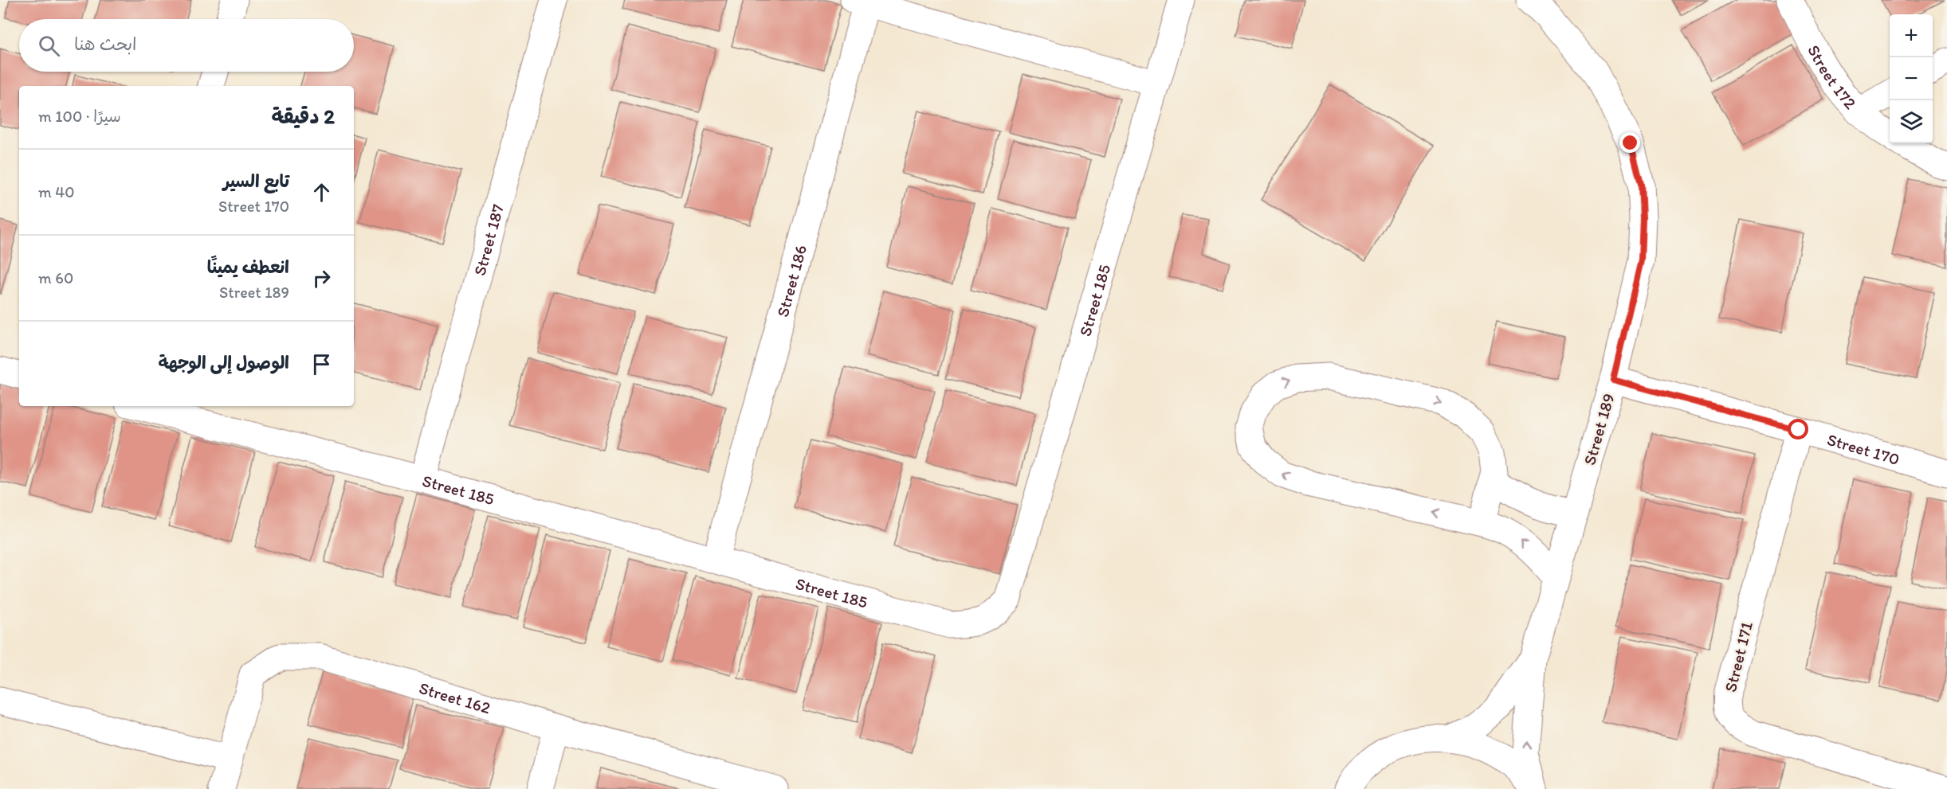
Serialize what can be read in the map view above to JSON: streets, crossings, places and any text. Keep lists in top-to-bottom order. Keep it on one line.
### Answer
{"streets":{"street":["Street 172","Street 187","Street 186","Street 185","Street 189","Street 170","Street 171","Street 162"]},"crossings":[["Street 187","Street 185"],["Street 186","Street 185"],["Street 189","Street 170"],["Street 170","Street 171"]],"page":{"map_buttons":["+","−"],"search":"ابحث هنا","heading":["2 دقيقة","سيرًا · 100 m"],"list":[["تابع السير","Street 170","40 m"],["انعطف يمينًا","Street 189","60 m"],"الوصول إلى الوجهة"]}}
